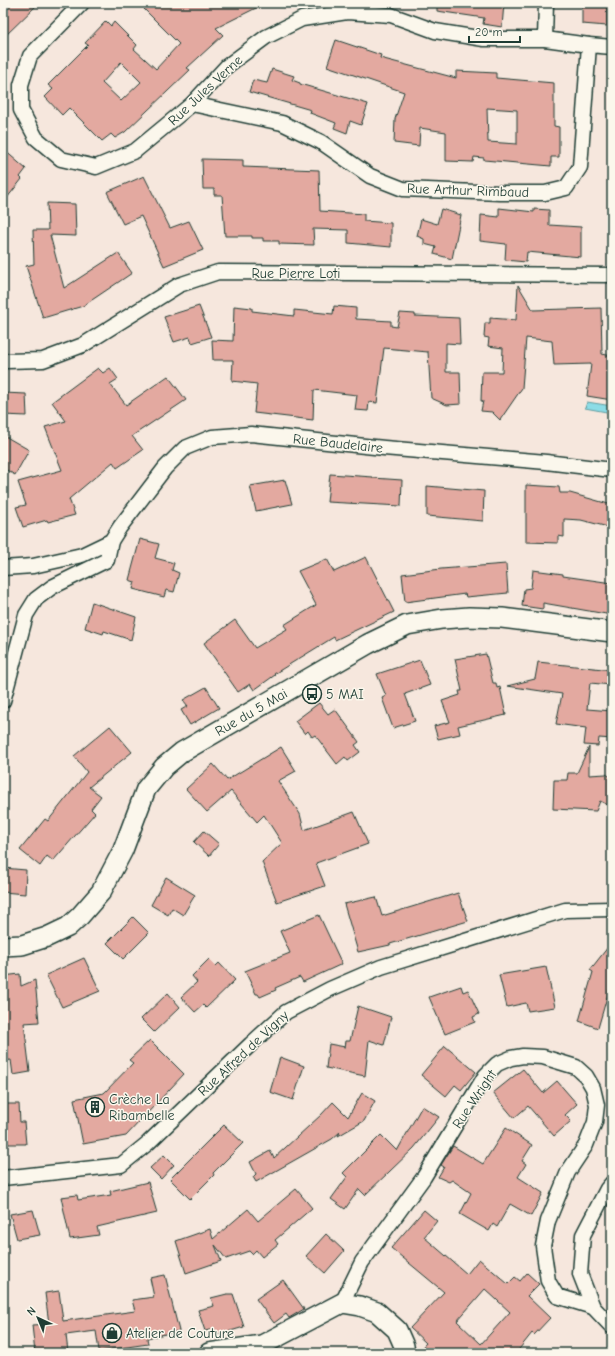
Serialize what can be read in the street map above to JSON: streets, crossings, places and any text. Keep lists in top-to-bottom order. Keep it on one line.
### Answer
{"streets":{"main road":["Rue du 5 Mai"],"street":["Rue Jules Verne","Rue Arthur Rimbaud","Rue Pierre Loti","Rue Baudelaire","Rue Alfred de Vigny","Rue Wright"]},"crossings":[["Rue Jules Verne","Rue Arthur Rimbaud"]],"places":{"bus stop":["5 MAI"],"building":["Crèche La Ribambelle"],"shop":["Atelier de Couture"]},"scale_bar":"20 m","north":"top left"}
